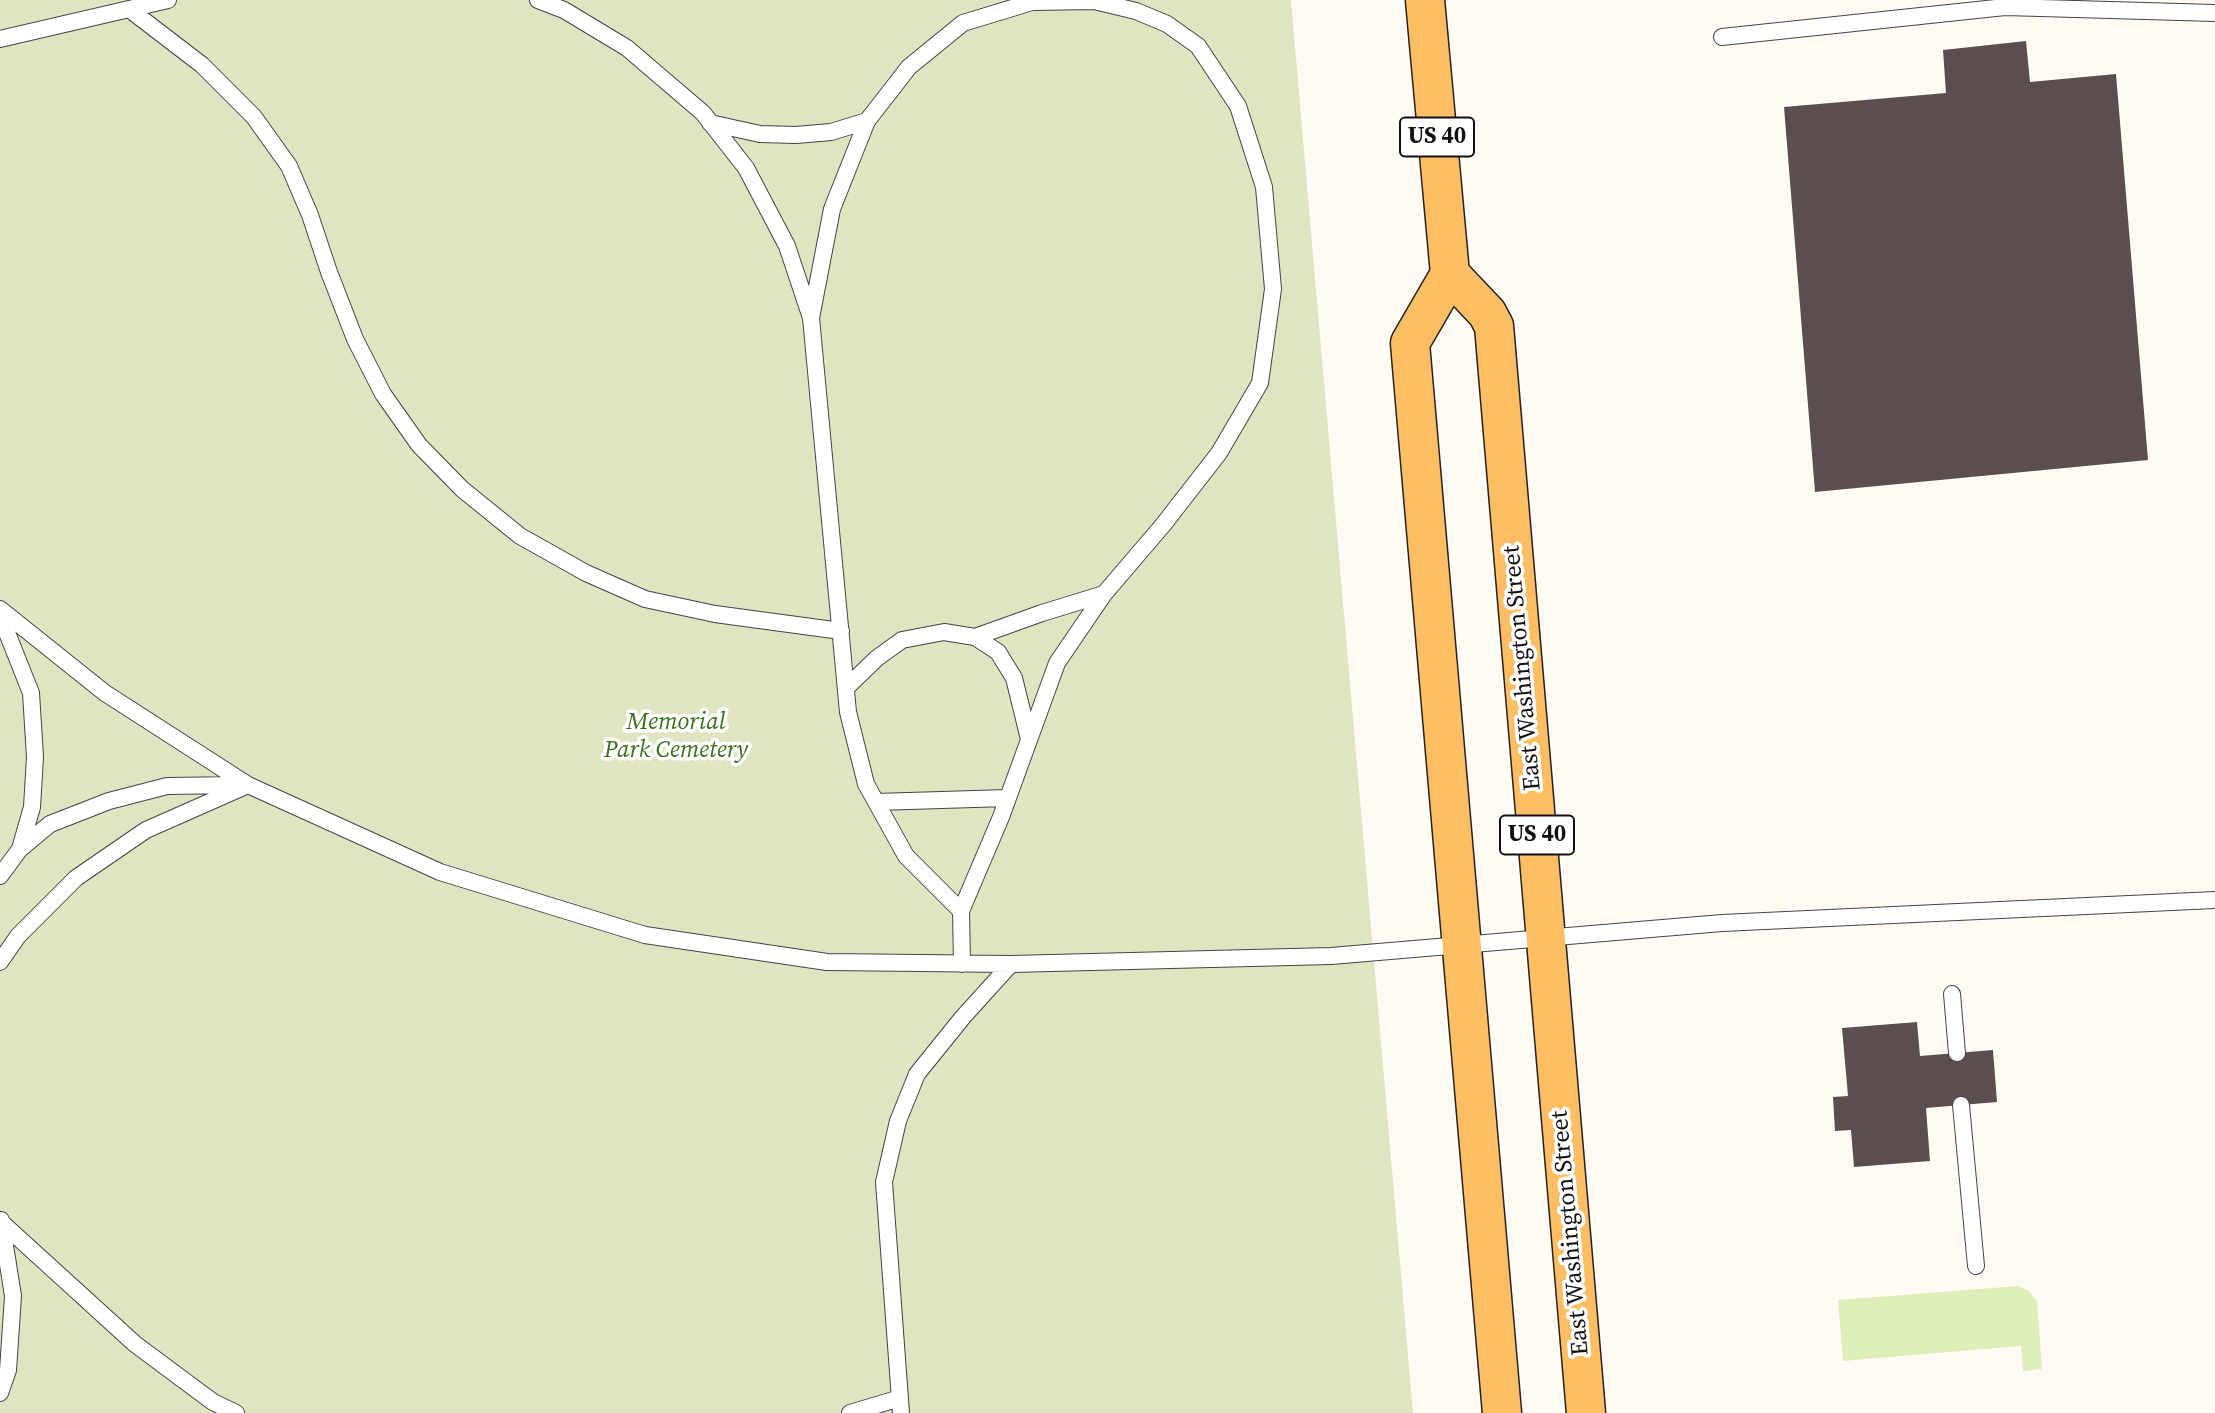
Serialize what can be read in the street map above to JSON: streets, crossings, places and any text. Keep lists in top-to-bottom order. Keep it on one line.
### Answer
{"streets":{"main road":["US 40","East Washington Street"]},"crossings":[["US 40","East Washington Street"]],"parks":["Memorial Park Cemetery"]}
